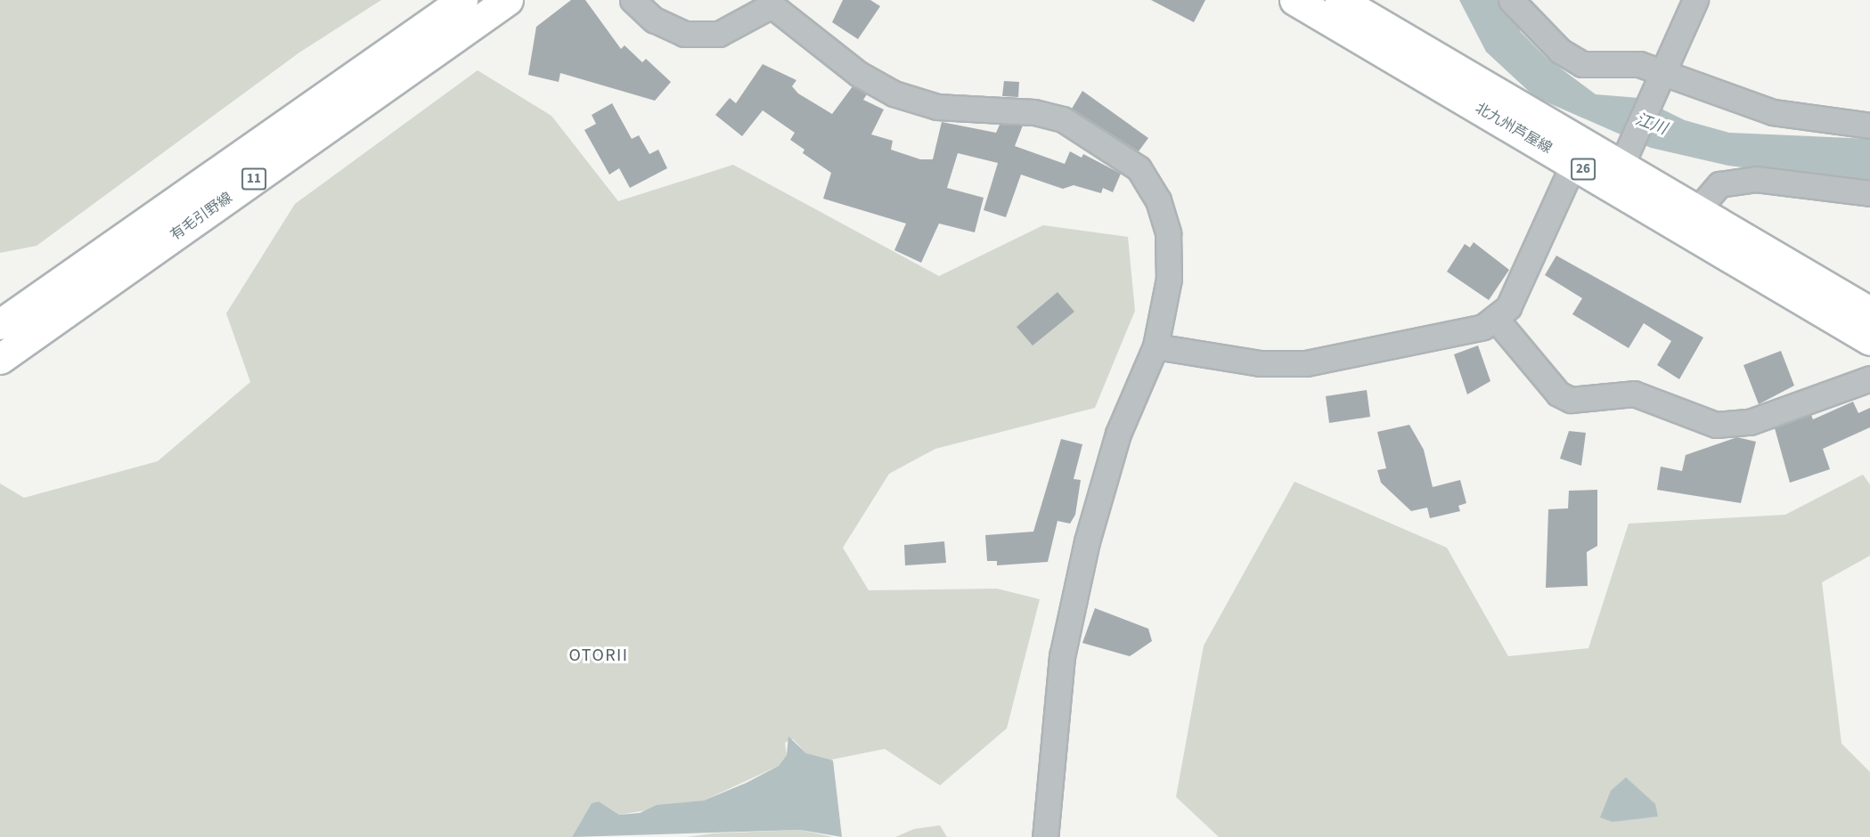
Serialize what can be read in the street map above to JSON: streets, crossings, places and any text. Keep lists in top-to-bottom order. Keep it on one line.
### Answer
{"streets":{"main road":["北九州芦屋線","26","11","有毛引野線"]},"districts":["OTORII"],"water":["江川"]}
